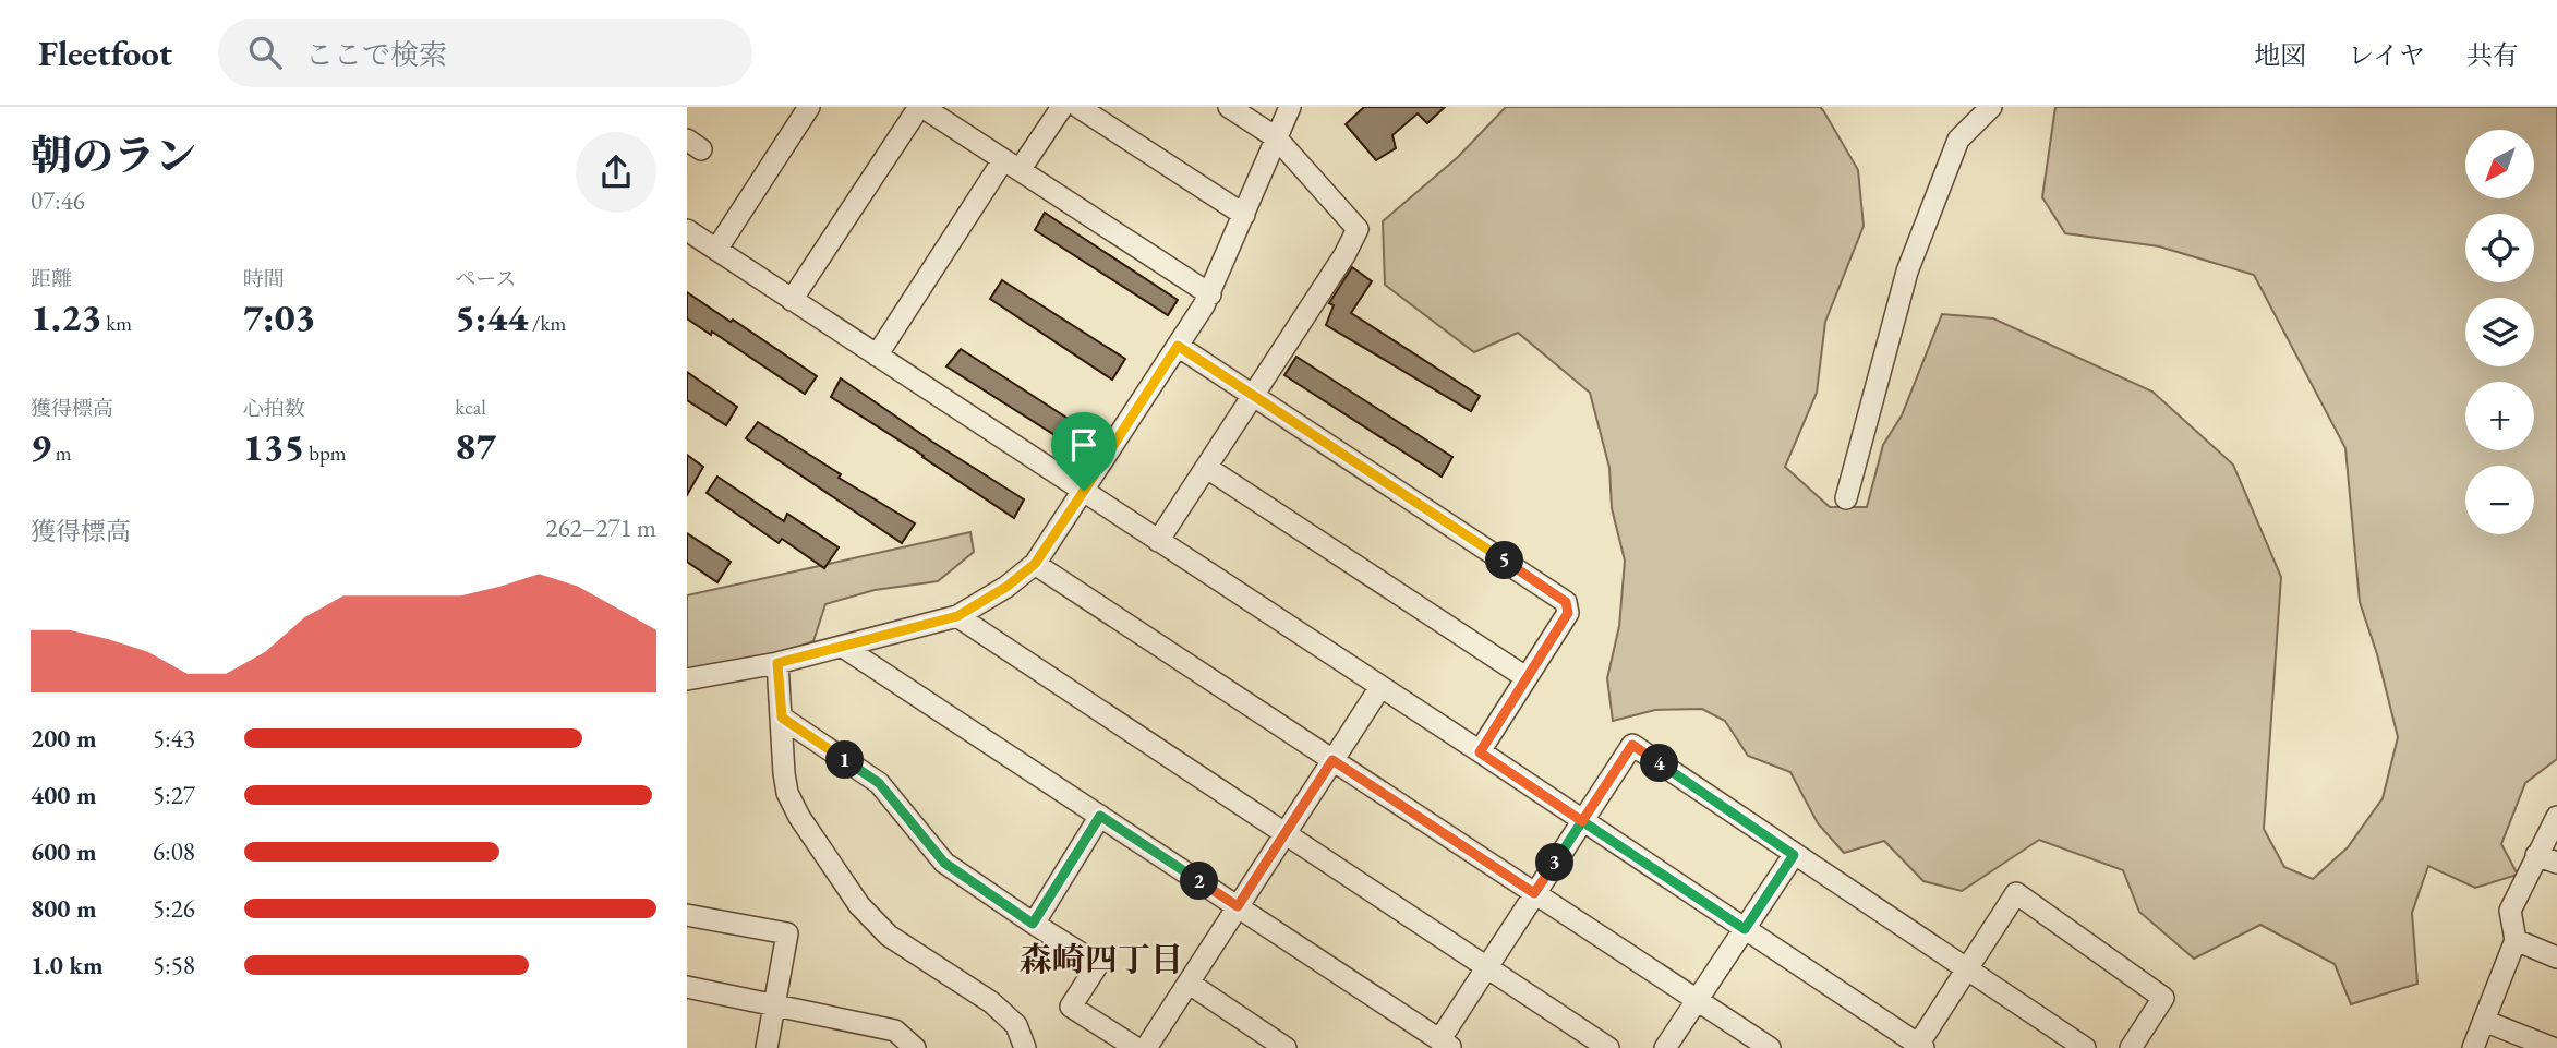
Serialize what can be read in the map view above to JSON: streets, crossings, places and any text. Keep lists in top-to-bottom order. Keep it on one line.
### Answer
{"districts":["森崎四丁目"],"north":"bottom left","page":{"header":"Fleetfoot","search":"ここで検索","nav":["地図","レイヤ","共有"],"heading":["朝のラン","07:46"],"map_buttons":["+","−"],"stats":[["距離","1.23 km"],["時間","7:03"],["ペース","5:44 /km"],["獲得標高","9 m"],["心拍数","135 bpm"],["kcal","87"]],"chart":["獲得標高","262–271 m"],"pins":["5","1","4","3","2"],"list":[{"name":"200 m","note":"5:43"},{"name":"400 m","note":"5:27"},{"name":"600 m","note":"6:08"},{"name":"800 m","note":"5:26"},{"name":"1.0 km","note":"5:58"}]}}
